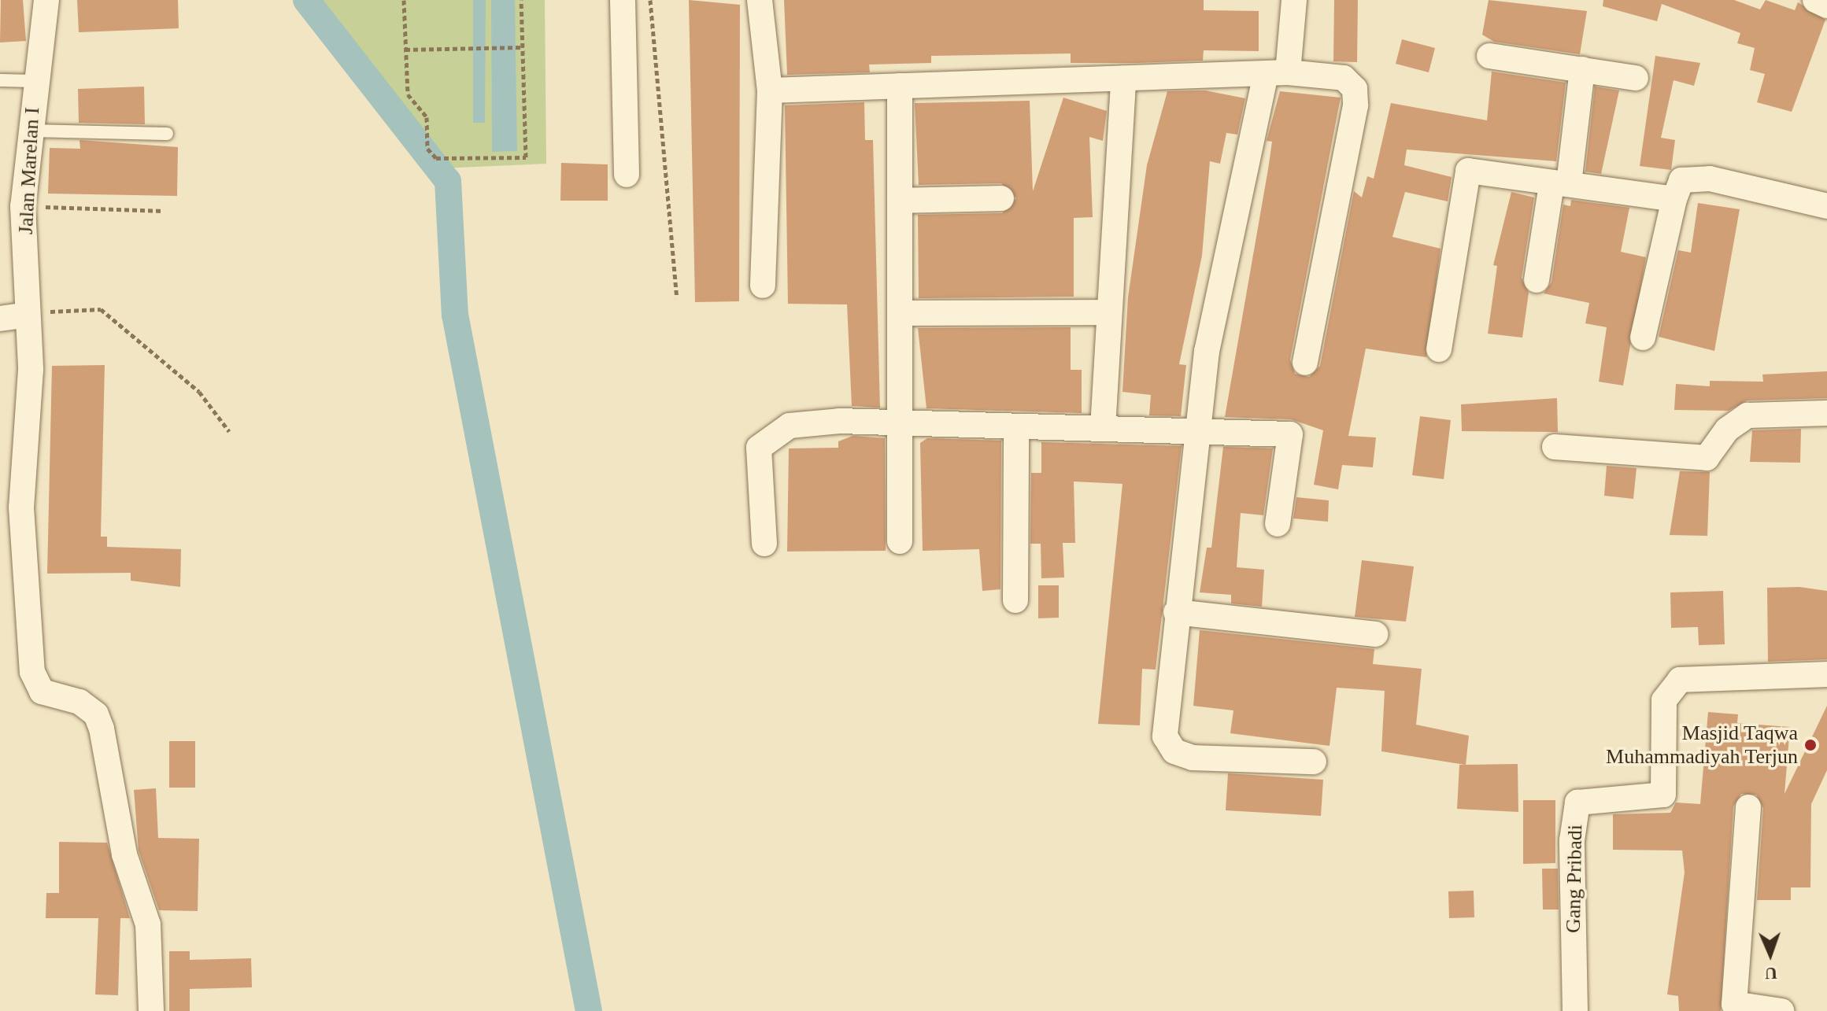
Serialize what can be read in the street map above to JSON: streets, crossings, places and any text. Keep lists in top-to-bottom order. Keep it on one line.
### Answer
{"streets":{"street":["Jalan Marelan I","Gang Pribadi"]},"places":["Masjid Taqwa Muhammadiyah Terjun"],"north":"bottom"}
